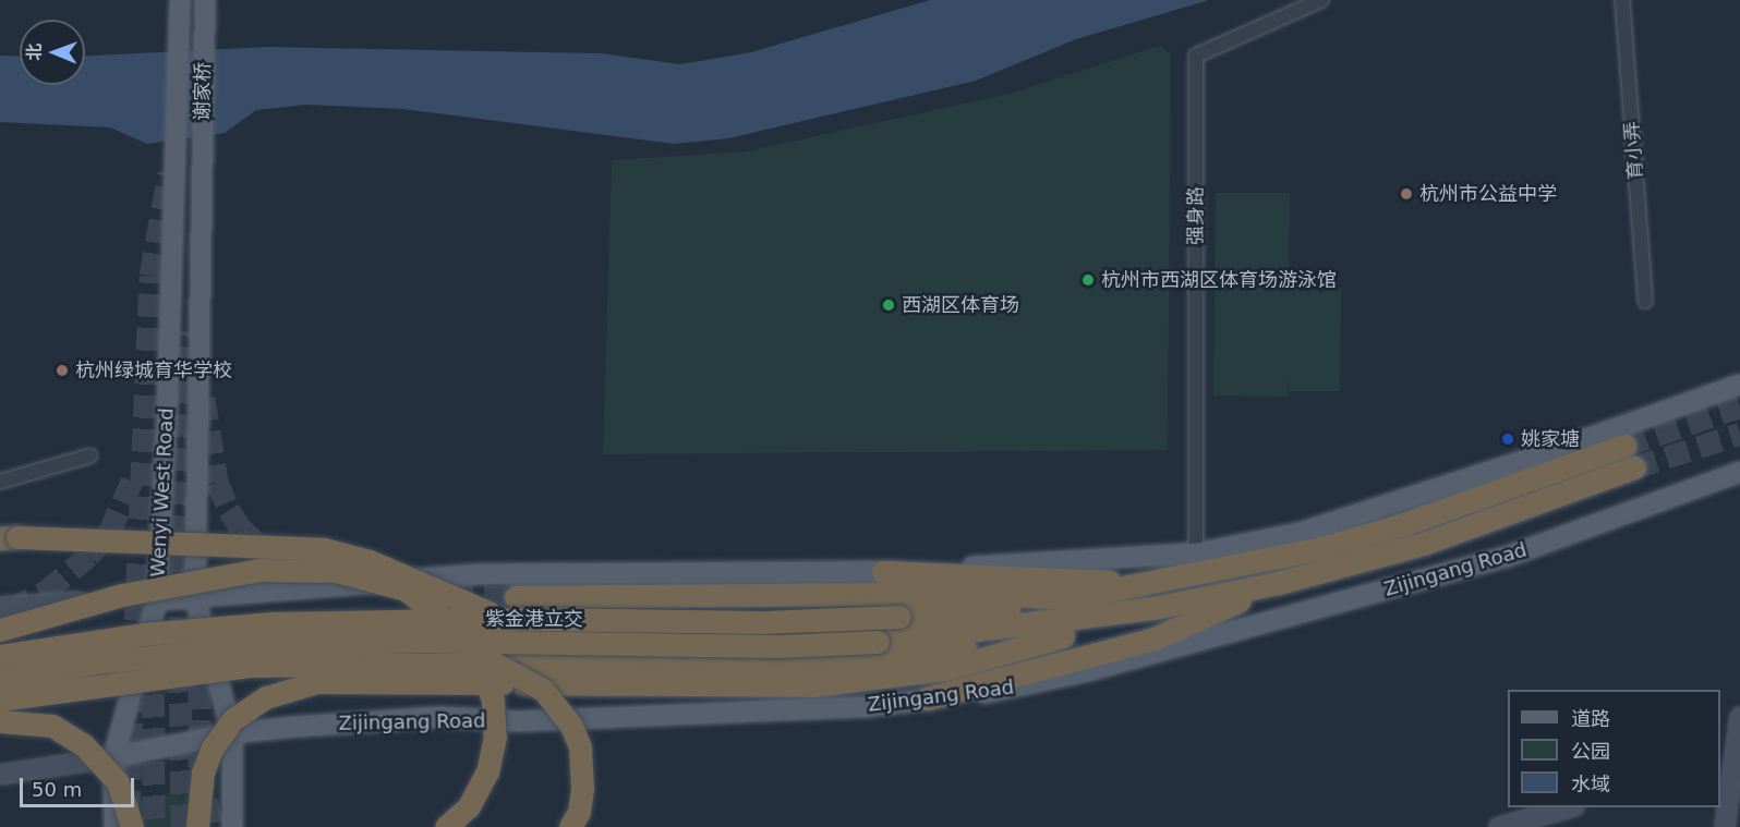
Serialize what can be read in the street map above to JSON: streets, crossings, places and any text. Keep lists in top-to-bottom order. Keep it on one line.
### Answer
{"streets":{"highway":["Zijingang Road","紫金港立交"],"main road":["谢家桥","Wenyi West Road"],"street":["育小弄","强身路"]},"crossings":[["谢家桥","Wenyi West Road"],["Wenyi West Road","Zijingang Road"]],"places":["杭州市公益中学","杭州市西湖区体育场游泳馆","西湖区体育场","杭州绿城育华学校","姚家塘"],"legend":["道路","公园","水域"],"scale_bar":"50 m","north":"left"}
